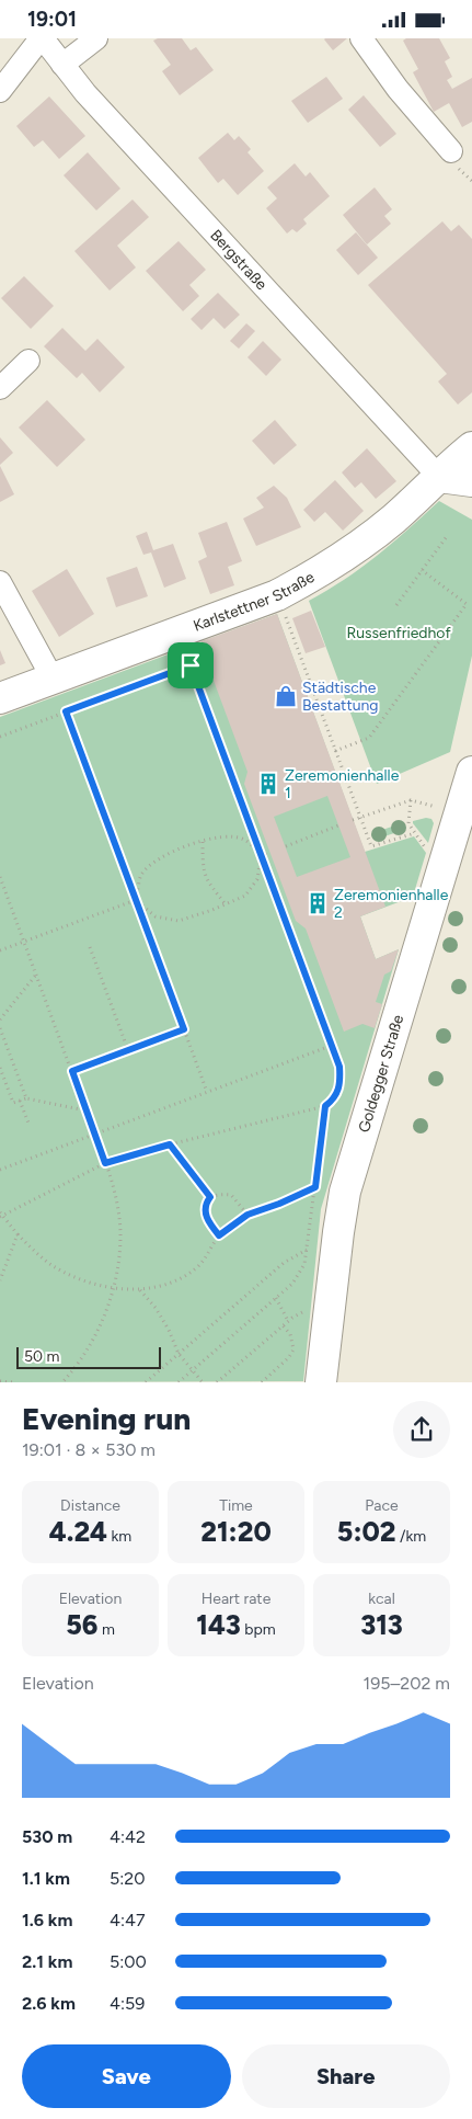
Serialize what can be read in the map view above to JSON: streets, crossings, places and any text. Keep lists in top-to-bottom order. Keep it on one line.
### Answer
{"streets":{"street":["Bergstraße","Karlstettner Straße","Goldegger Straße"]},"crossings":[["Bergstraße","Karlstettner Straße"]],"parks":["Russenfriedhof"],"places":{"shop":["Städtische Bestattung"],"building":["Zeremonienhalle 1","Zeremonienhalle 2"]},"scale_bar":"50 m","page":{"status":"19:01","scale":"50 m","heading":["Evening run","19:01 · 8 × 530 m"],"stats":[["Distance","4.24 km"],["Time","21:20"],["Pace","5:02 /km"],["Elevation","56 m"],["Heart rate","143 bpm"],["kcal","313"]],"chart":["Elevation","195–202 m"],"list":[{"name":"530 m","note":"4:42"},{"name":"1.1 km","note":"5:20"},{"name":"1.6 km","note":"4:47"},{"name":"2.1 km","note":"5:00"},{"name":"2.6 km","note":"4:59"}],"buttons":["Save","Share"]}}
